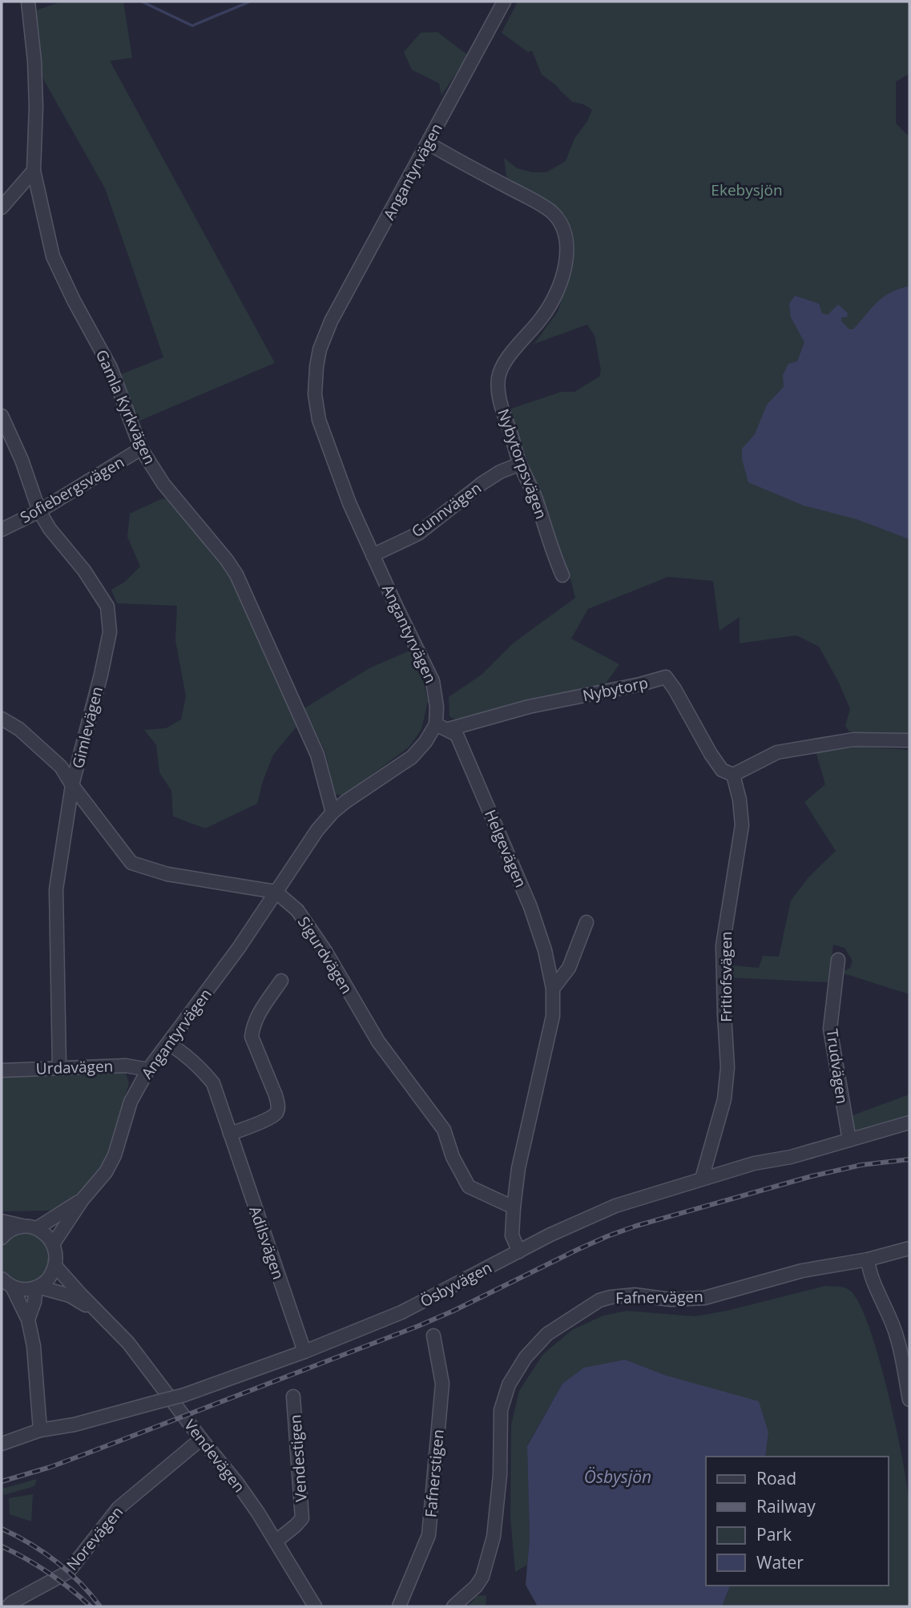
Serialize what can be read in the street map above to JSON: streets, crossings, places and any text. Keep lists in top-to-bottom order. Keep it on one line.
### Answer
{"streets":{"street":["Angantyrvägen","Gamla Kyrkvägen","Nybytorpsvägen","Sofiebergsvägen","Gunnvägen","Nybytorp","Gimlevägen","Helgevägen","Sigurdvägen","Fritiofsvägen","Trudvägen","Urdavägen","Adilsvägen","Ösbyvägen","Fafnervägen","Vendevägen","Vendestigen","Fafnerstigen","Norevägen"]},"crossings":[["Angantyrvägen","Gamla Kyrkvägen"],["Angantyrvägen","Nybytorpsvägen"],["Angantyrvägen","Gunnvägen"],["Angantyrvägen","Nybytorp"],["Angantyrvägen","Helgevägen"],["Angantyrvägen","Sigurdvägen"],["Angantyrvägen","Urdavägen"],["Angantyrvägen","Adilsvägen"],["Gamla Kyrkvägen","Sofiebergsvägen"],["Nybytorpsvägen","Gunnvägen"],["Sofiebergsvägen","Gimlevägen"],["Nybytorp","Helgevägen"],["Nybytorp","Fritiofsvägen"],["Gimlevägen","Urdavägen"],["Helgevägen","Sigurdvägen"],["Helgevägen","Ösbyvägen"],["Fritiofsvägen","Ösbyvägen"],["Trudvägen","Ösbyvägen"],["Adilsvägen","Ösbyvägen"],["Vendevägen","Vendestigen"],["Vendevägen","Norevägen"]],"water":["Ösbysjön"],"parks":["Ekebysjön"],"legend":["Road","Railway","Park","Water"]}
